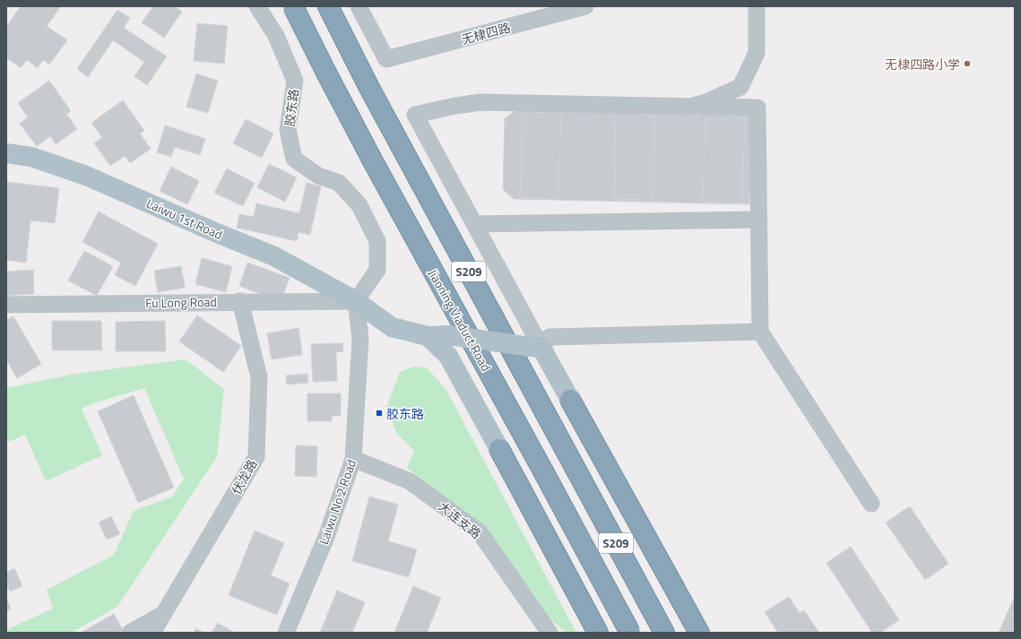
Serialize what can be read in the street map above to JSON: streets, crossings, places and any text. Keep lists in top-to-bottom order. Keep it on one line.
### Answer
{"streets":{"highway":["S209","Jiaoning Viaduct Road"],"main road":["Laiwu 1st Road"],"street":["无棣四路","胶东路","Fu Long Road","伏龙路","Laiwu No.2 Road","大连支路"]},"crossings":[["胶东路","Laiwu 1st Road"],["胶东路","Fu Long Road"],["胶东路","Laiwu No.2 Road"],["Laiwu 1st Road","Fu Long Road"],["Laiwu 1st Road","Laiwu No.2 Road"],["Fu Long Road","伏龙路"],["Fu Long Road","Laiwu No.2 Road"],["Laiwu No.2 Road","大连支路"]],"places":{"other":["无棣四路小学"],"transit":["胶东路"]}}
